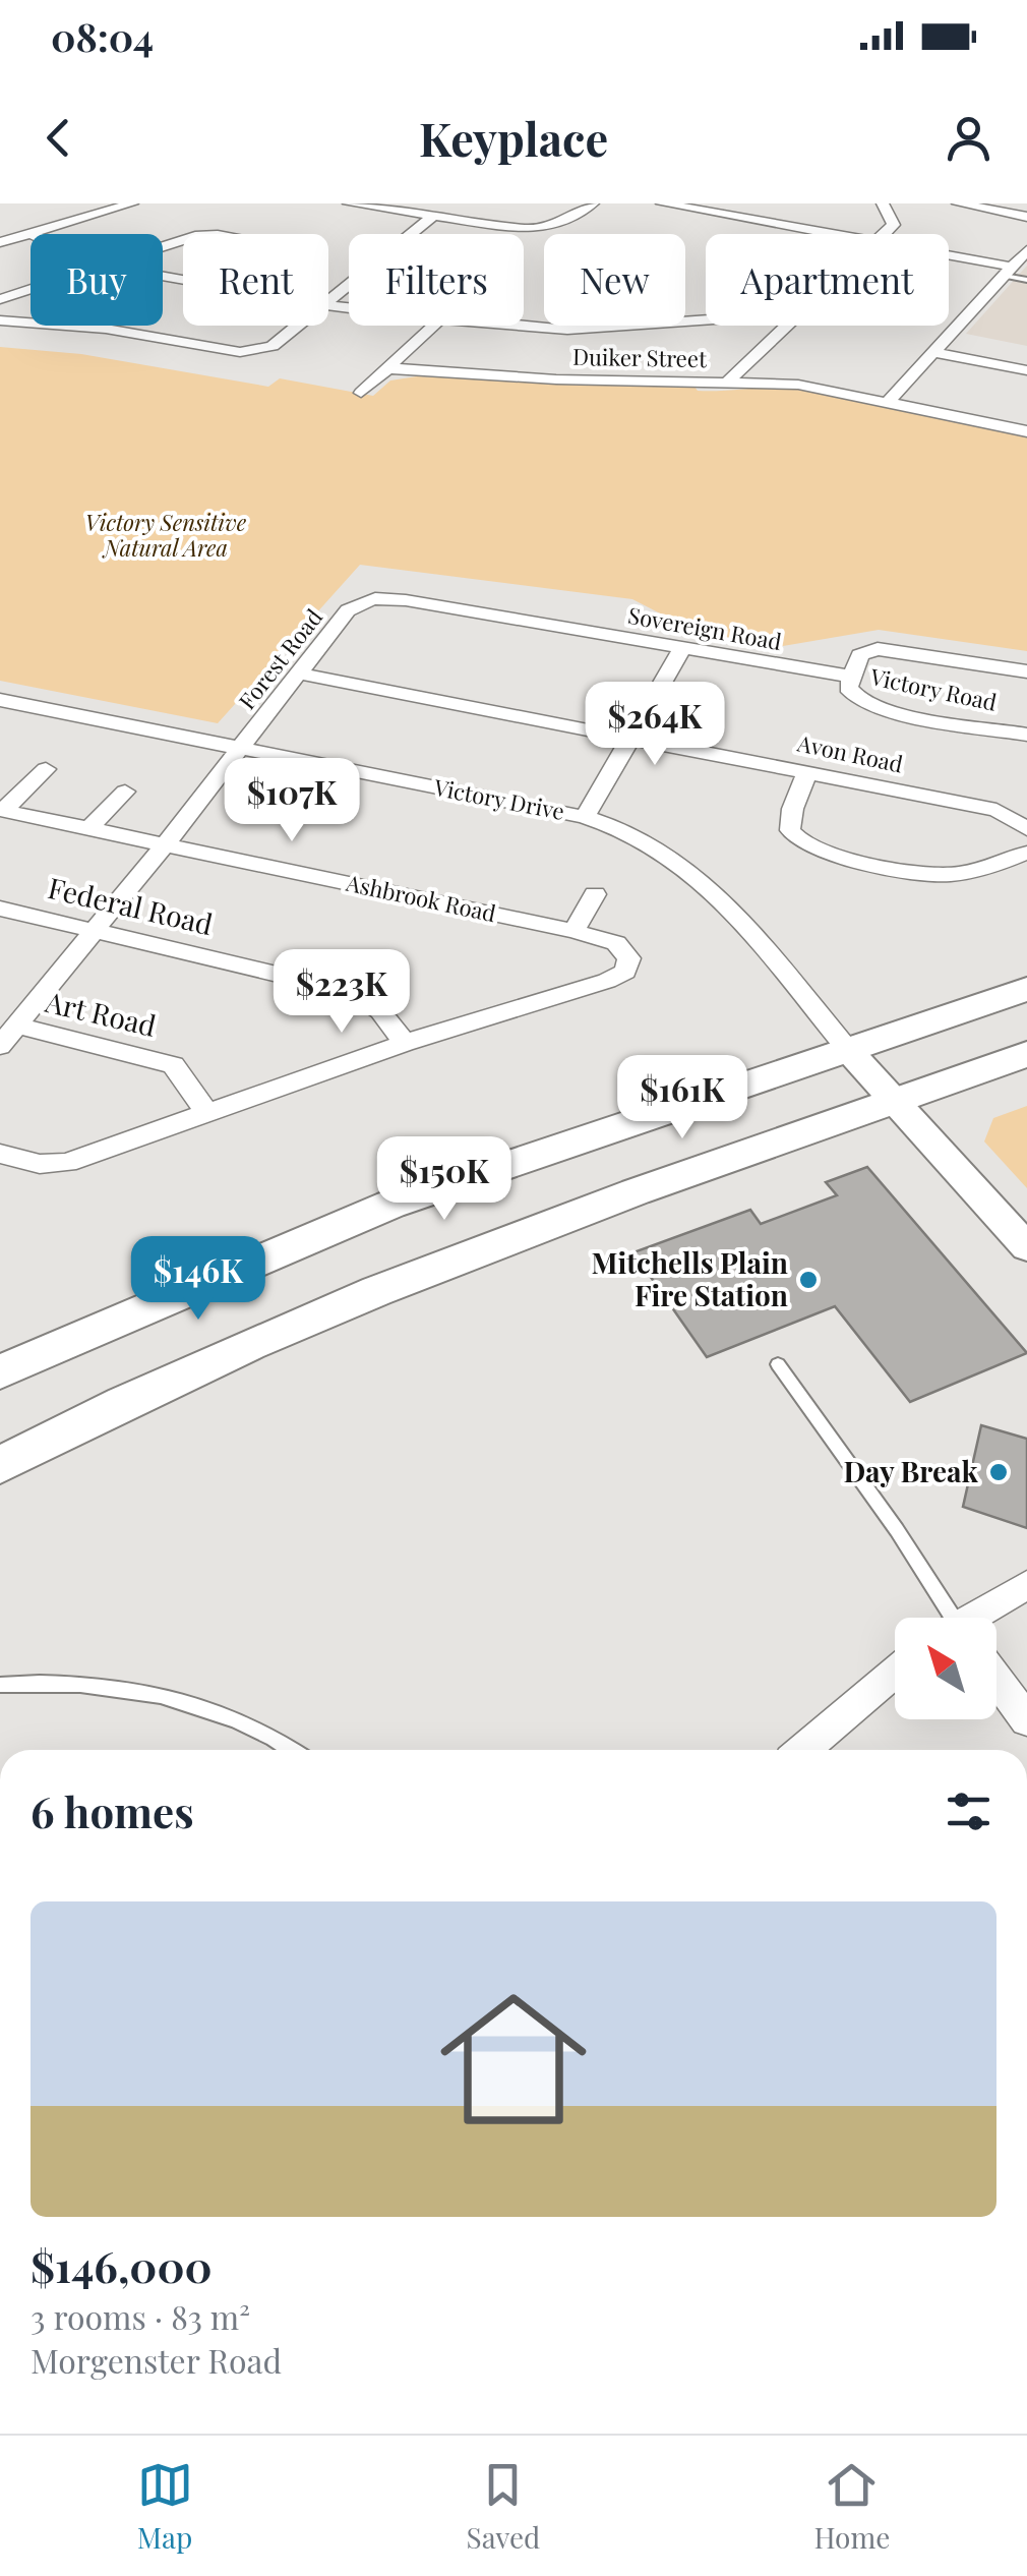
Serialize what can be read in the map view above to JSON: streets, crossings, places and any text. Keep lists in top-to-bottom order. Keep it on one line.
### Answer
{"streets":{"street":["Duiker Street","Sovereign Road","Forest Road","Victory Road","Avon Road","Victory Drive","Ashbrook Road","Federal Road","Art Road"]},"crossings":[["Sovereign Road","Forest Road"],["Sovereign Road","Victory Road"],["Forest Road","Avon Road"],["Forest Road","Victory Drive"],["Forest Road","Ashbrook Road"],["Forest Road","Federal Road"],["Forest Road","Art Road"],["Ashbrook Road","Federal Road"]],"parks":["Victory Sensitive Natural Area"],"places":["Mitchells Plain Fire Station","Day Break"],"north":"top left","page":{"status":"08:04","header":"Keyplace","chip":["Buy","Rent","Filters","New","Apartment"],"price":["$264K","$107K","$223K","$161K","$150K","$146K"],"heading":"6 homes","list":[{"name":"$146,000","note":"3 rooms · 83 m² · Morgenster Road"}],"tabs":["Map","Saved","Home"]}}
